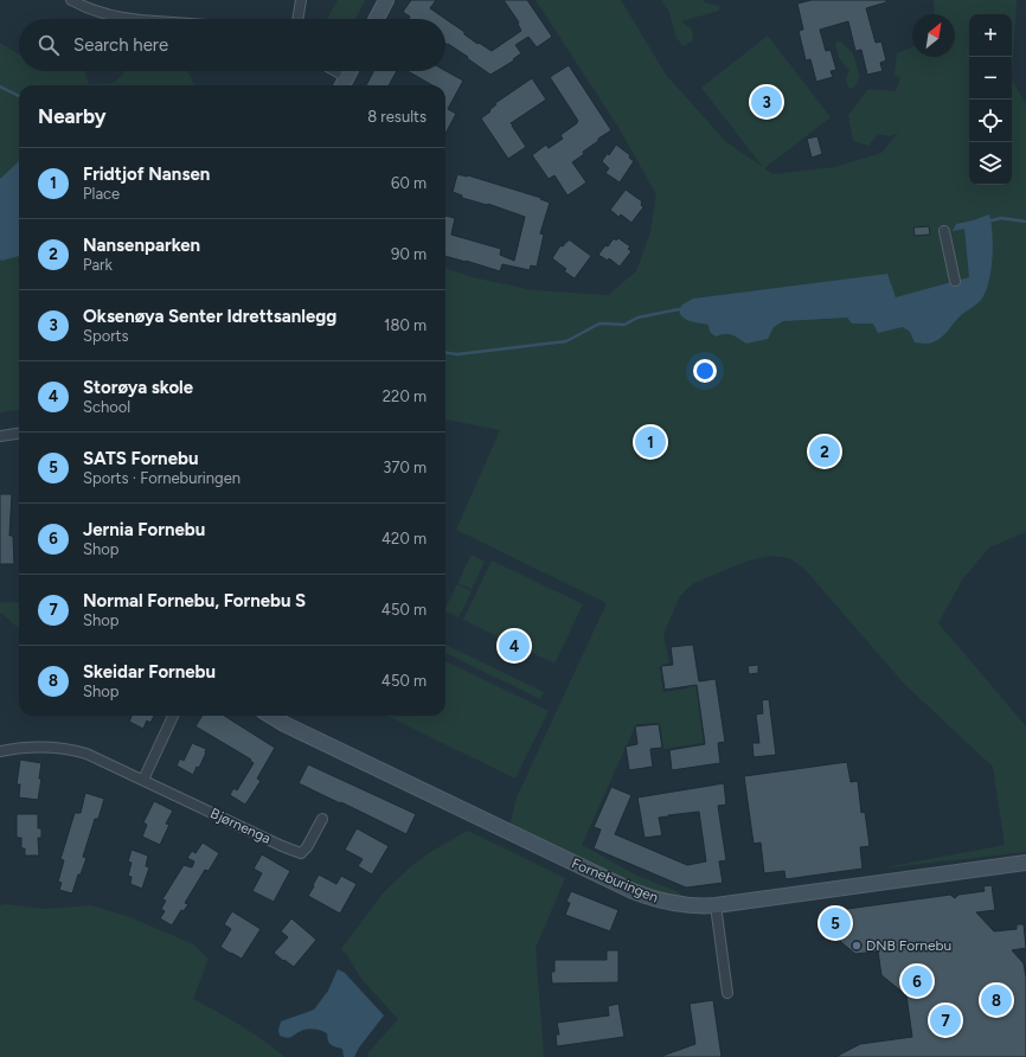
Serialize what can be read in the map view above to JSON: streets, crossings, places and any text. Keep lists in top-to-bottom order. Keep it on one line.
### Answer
{"streets":{"street":["Bjørnenga","Forneburingen"]},"places":["DNB Fornebu"],"north":"top right","page":{"map_buttons":["+","−"],"search":"Search here","pins":["3","1","2","4","5","6","8","7"],"heading":["Nearby","8 results"],"list":[{"mark":"1","name":"Fridtjof Nansen","note":"Place","value":"60 m"},{"mark":"2","name":"Nansenparken","note":"Park","value":"90 m"},{"mark":"3","name":"Oksenøya Senter Idrettsanlegg","note":"Sports","value":"180 m"},{"mark":"4","name":"Storøya skole","note":"School","value":"220 m"},{"mark":"5","name":"SATS Fornebu","note":"Sports · Forneburingen","value":"370 m"},{"mark":"6","name":"Jernia Fornebu","note":"Shop","value":"420 m"},{"mark":"7","name":"Normal Fornebu, Fornebu S","note":"Shop","value":"450 m"},{"mark":"8","name":"Skeidar Fornebu","note":"Shop","value":"450 m"}]}}
